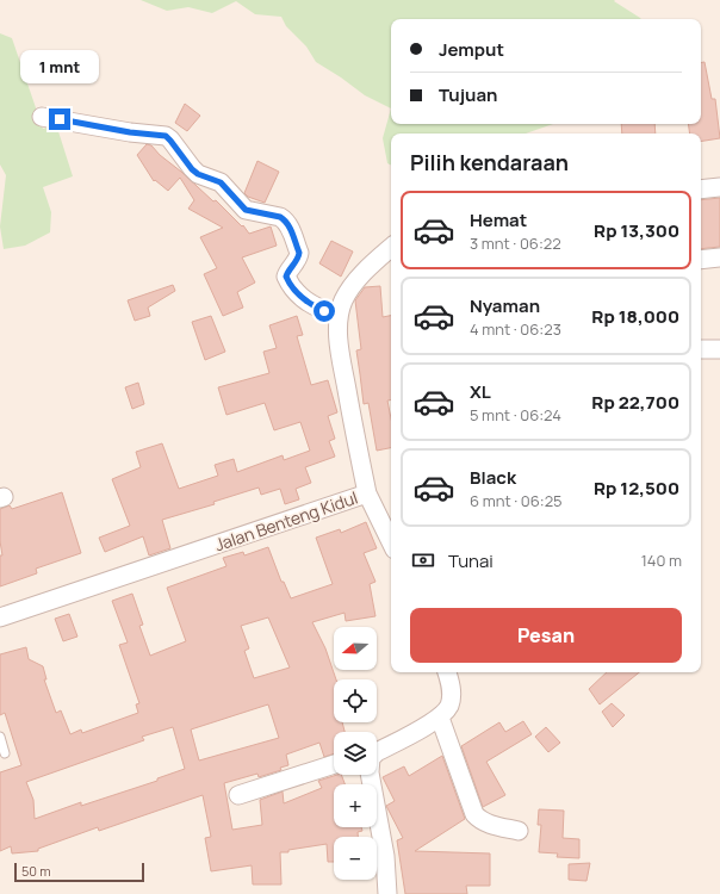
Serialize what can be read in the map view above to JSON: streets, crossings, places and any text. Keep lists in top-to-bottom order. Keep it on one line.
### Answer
{"streets":{"street":["Jalan Benteng Kidul"]},"scale_bar":"50 m","north":"left","page":{"banner":["Jemput","Tujuan"],"bubble":"1 mnt","heading":"Pilih kendaraan","list":[{"name":"Hemat","note":"3 mnt · 06:22","value":"Rp 13,300"},{"name":"Nyaman","note":"4 mnt · 06:23","value":"Rp 18,000"},{"name":"XL","note":"5 mnt · 06:24","value":"Rp 22,700"},{"name":"Black","note":"6 mnt · 06:25","value":"Rp 12,500"}],"pay":["Tunai","140 m"],"buttons":"Pesan","map_buttons":["+","−"],"scale":"50 m"}}
